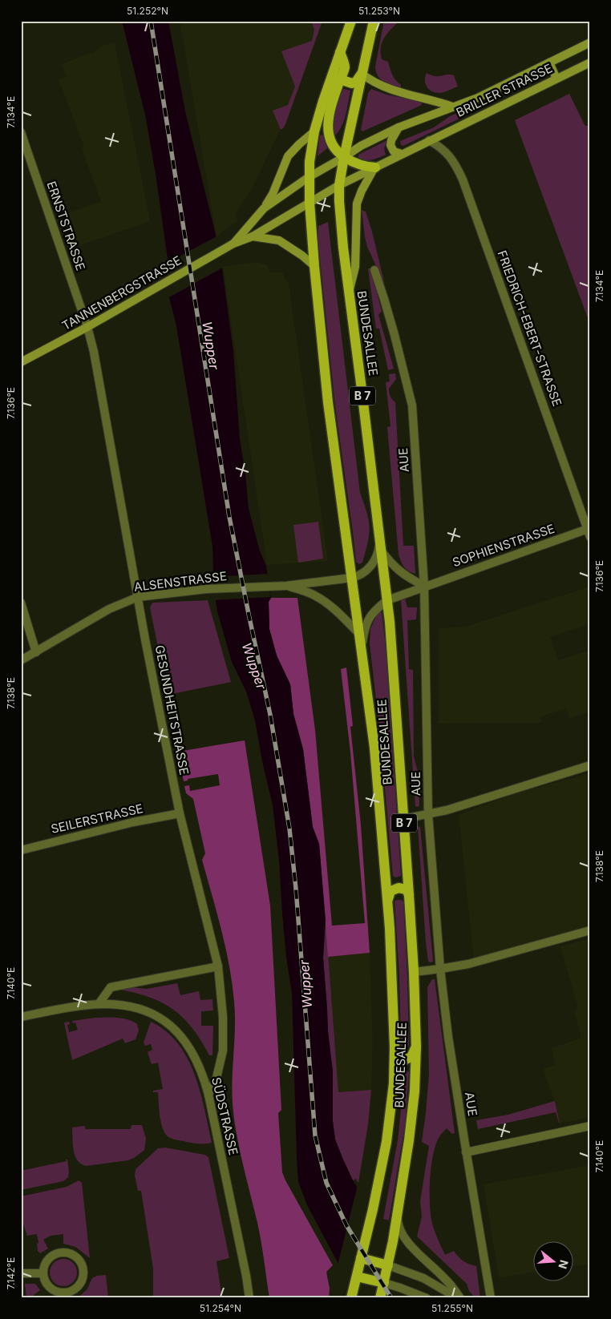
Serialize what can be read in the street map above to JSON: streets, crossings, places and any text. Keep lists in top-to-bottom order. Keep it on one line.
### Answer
{"streets":{"main road":["BRILLER STRASSE","TANNENBERGSTRASSE","BUNDESALLEE","B 7"],"street":["ERNSTSTRASSE","FRIEDRICH-EBERT-STRASSE","AUE","SOPHIENSTRASSE","ALSENSTRASSE","GESUNDHEITSTRASSE","SEILERSTRASSE","SÜDSTRASSE"]},"crossings":[["BRILLER STRASSE","TANNENBERGSTRASSE"],["BRILLER STRASSE","FRIEDRICH-EBERT-STRASSE"],["BRILLER STRASSE","BUNDESALLEE"],["BRILLER STRASSE","B 7"],["ERNSTSTRASSE","TANNENBERGSTRASSE"],["ERNSTSTRASSE","GESUNDHEITSTRASSE"],["TANNENBERGSTRASSE","GESUNDHEITSTRASSE"],["FRIEDRICH-EBERT-STRASSE","SOPHIENSTRASSE"],["BUNDESALLEE","B 7"],["BUNDESALLEE","SOPHIENSTRASSE"],["BUNDESALLEE","ALSENSTRASSE"],["AUE","SOPHIENSTRASSE"],["ALSENSTRASSE","GESUNDHEITSTRASSE"],["GESUNDHEITSTRASSE","SEILERSTRASSE"],["GESUNDHEITSTRASSE","SÜDSTRASSE"]],"water":["Wupper"],"north":"right","coordinates":["51.252°N","51.253°N","7.134°E","7.136°E","7.138°E","7.140°E","7.142°E","51.254°N","51.255°N"]}
